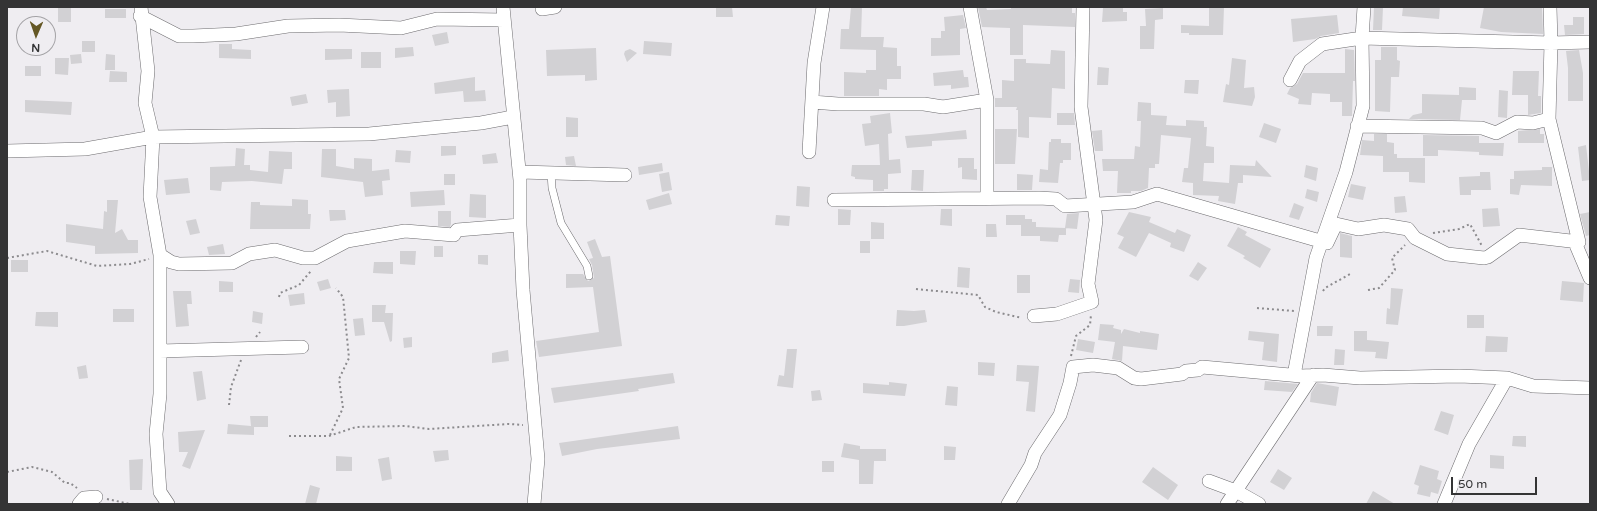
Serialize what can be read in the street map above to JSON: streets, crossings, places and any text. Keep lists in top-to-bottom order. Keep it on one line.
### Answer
{"scale_bar":"50 m","north":"bottom"}
